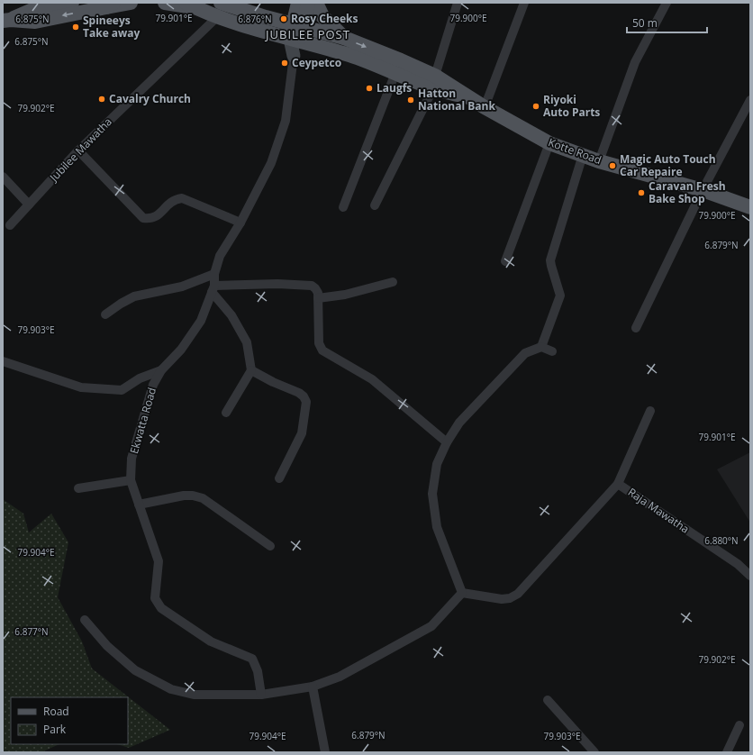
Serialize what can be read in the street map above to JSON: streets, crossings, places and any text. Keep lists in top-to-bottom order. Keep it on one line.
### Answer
{"streets":{"main road":["Kotte Road"],"street":["Jubilee Mawatha","Ekwatta Road","Raja Mawatha"]},"districts":["JUBILEE POST"],"places":["Rosy Cheeks","Spineeys Take away","Ceypetco","Laugfs","Cavalry Church","Hatton National Bank","Riyoki Auto Parts","Magic Auto Touch Car Repaire","Caravan Fresh Bake Shop"],"legend":["Road","Park"],"scale_bar":"50 m","coordinates":["79.901°E","79.900°E","6.875°N","6.876°N","79.902°E","6.879°N","79.903°E","6.880°N","79.904°E","6.877°N"]}
